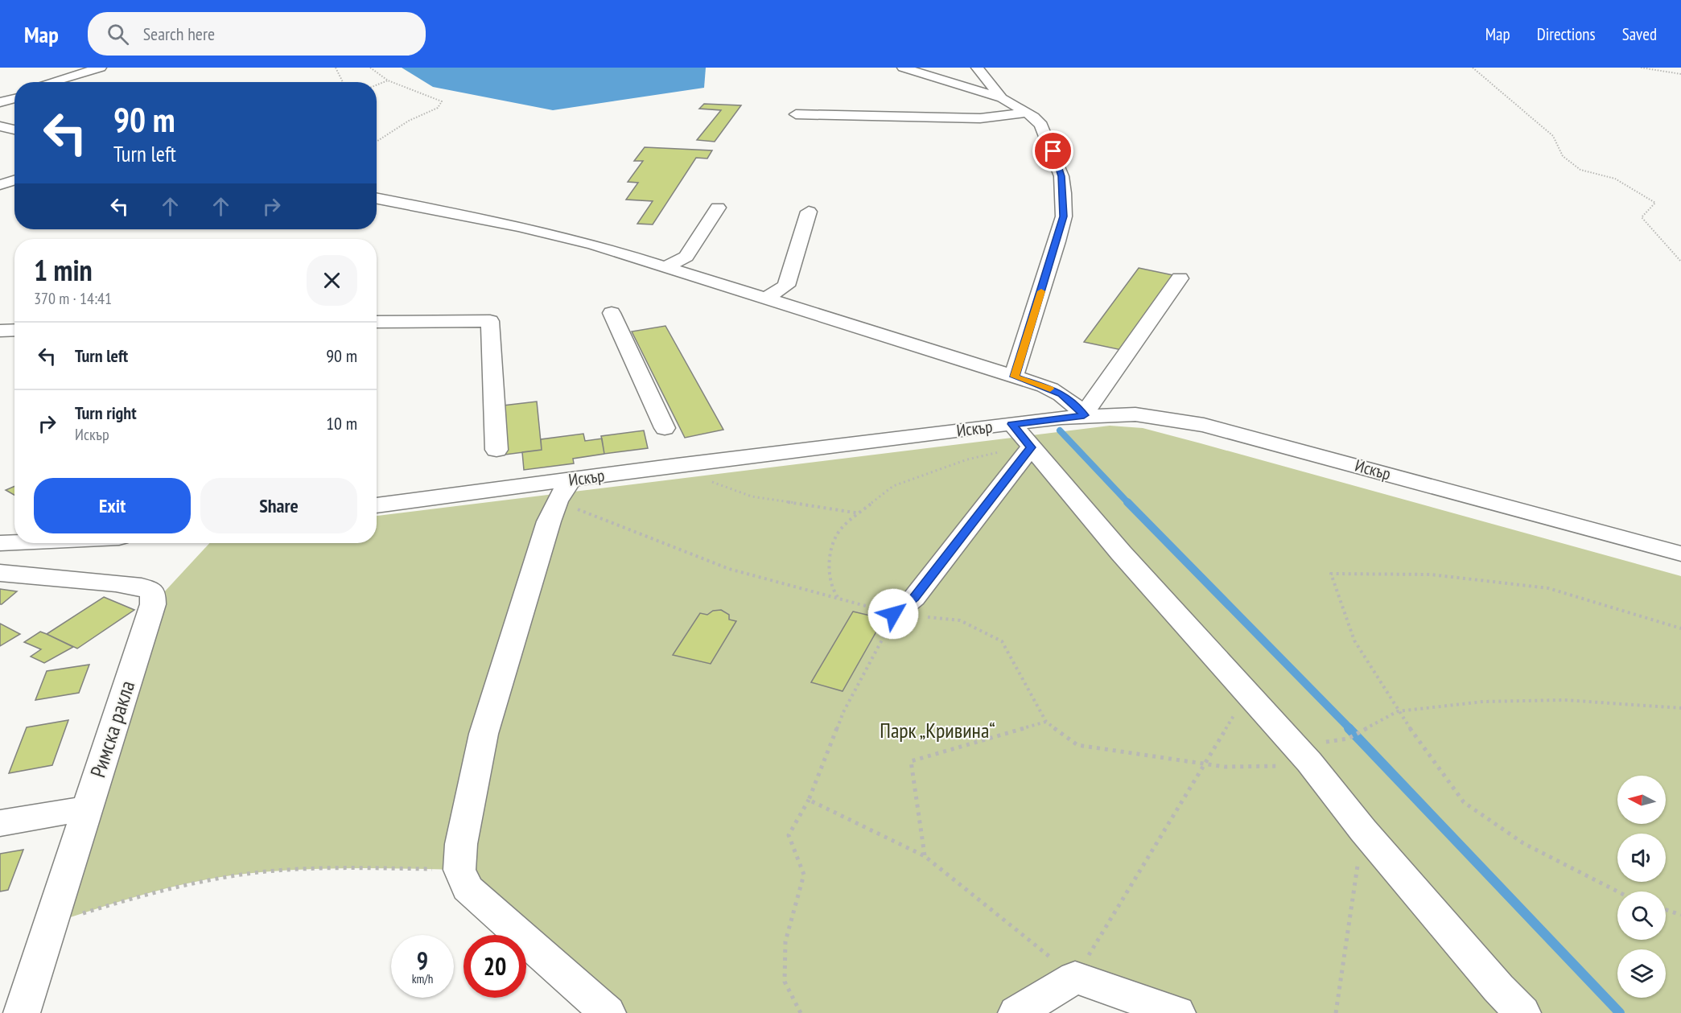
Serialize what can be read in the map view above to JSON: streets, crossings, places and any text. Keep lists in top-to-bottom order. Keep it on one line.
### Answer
{"streets":{"street":["Искър","Римска ракла"]},"parks":["Парк „Кривина“"],"north":"left","page":{"header":"Map","search":"Search here","nav":["Map","Directions","Saved"],"turn":["90 m","Turn left"],"heading":["1 min","370 m · 14:41"],"list":[{"name":"Turn left","value":"90 m"},{"name":"Turn right","note":"Искър","value":"10 m"}],"buttons":["Exit","Share"],"speed":"9 km/h","limit":"20"}}
